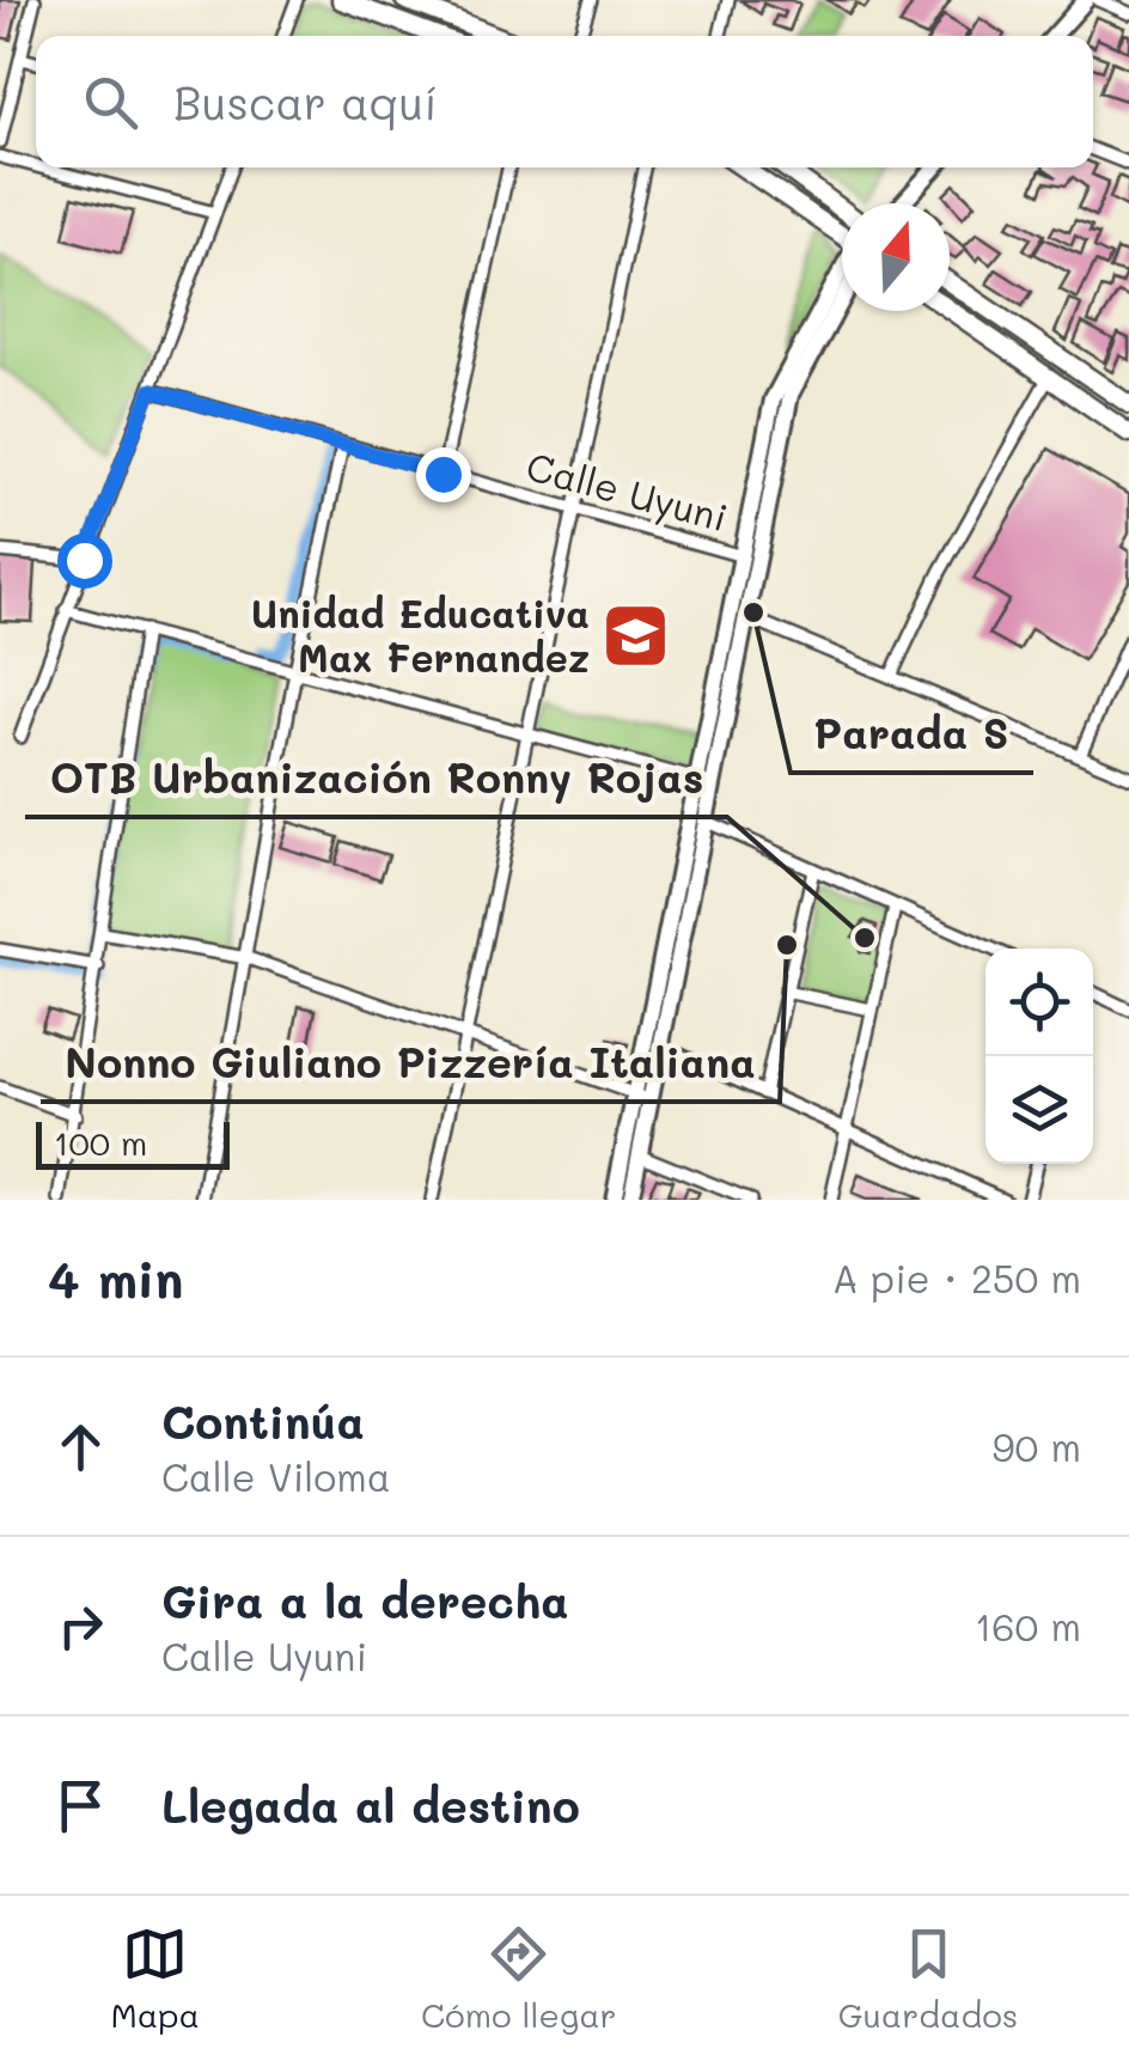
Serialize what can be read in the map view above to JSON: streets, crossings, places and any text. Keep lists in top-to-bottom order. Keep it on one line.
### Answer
{"streets":{"street":["Calle Uyuni"]},"places":{"other":["Parada S","OTB Urbanización Ronny Rojas","Nonno Giuliano Pizzería Italiana"],"school or university":["Unidad Educativa Max Fernandez"]},"scale_bar":"100 m","north":"top","page":{"search":"Buscar aquí","scale":"100 m","heading":["4 min","A pie · 250 m"],"list":[["Continúa","Calle Viloma","90 m"],["Gira a la derecha","Calle Uyuni","160 m"],"Llegada al destino"],"nav":["Mapa","Cómo llegar","Guardados"]}}
